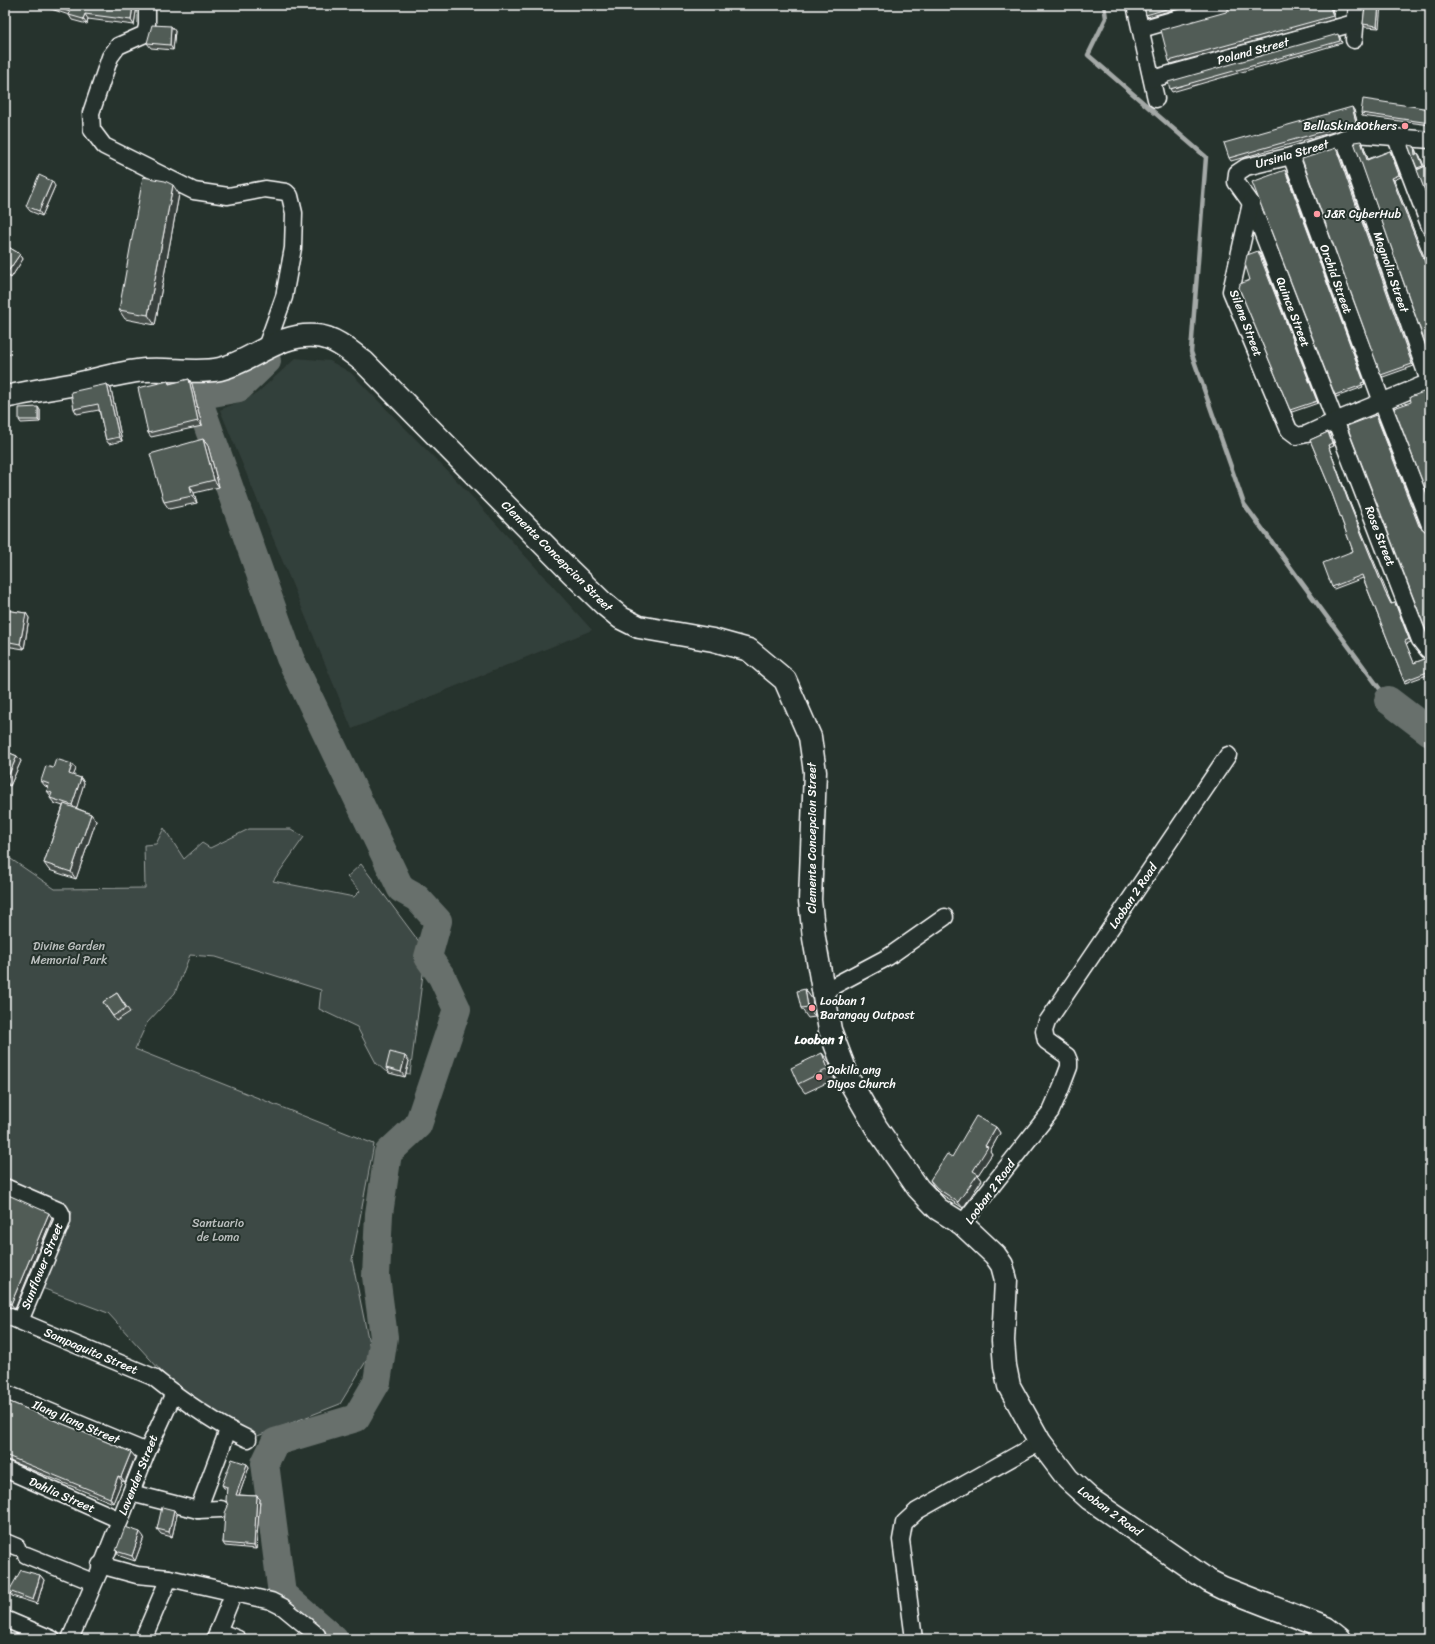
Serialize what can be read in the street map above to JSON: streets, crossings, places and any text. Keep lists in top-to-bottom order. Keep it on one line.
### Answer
{"streets":{"street":["Poland Street","Ursinia Street","Magnolia Street","Orchid Street","Quince Street","Silene Street","Rose Street","Clemente Concepcion Street","Looban 2 Road","Sunflower Street","Sampaguita Street","Ilang Ilang Street","Lavender Street","Dahlia Street"]},"crossings":[["Ursinia Street","Magnolia Street"],["Ursinia Street","Orchid Street"],["Ursinia Street","Quince Street"],["Ursinia Street","Silene Street"],["Quince Street","Silene Street"],["Quince Street","Rose Street"],["Silene Street","Rose Street"],["Clemente Concepcion Street","Looban 2 Road"],["Sunflower Street","Sampaguita Street"],["Sampaguita Street","Lavender Street"],["Ilang Ilang Street","Lavender Street"],["Lavender Street","Dahlia Street"]],"districts":["Looban 1"],"parks":["Divine Garden Memorial Park","Santuario de Loma"],"places":["BellaSkin&Others","J&R CyberHub","Looban 1 Barangay Outpost","Dakila ang Diyos Church"]}
